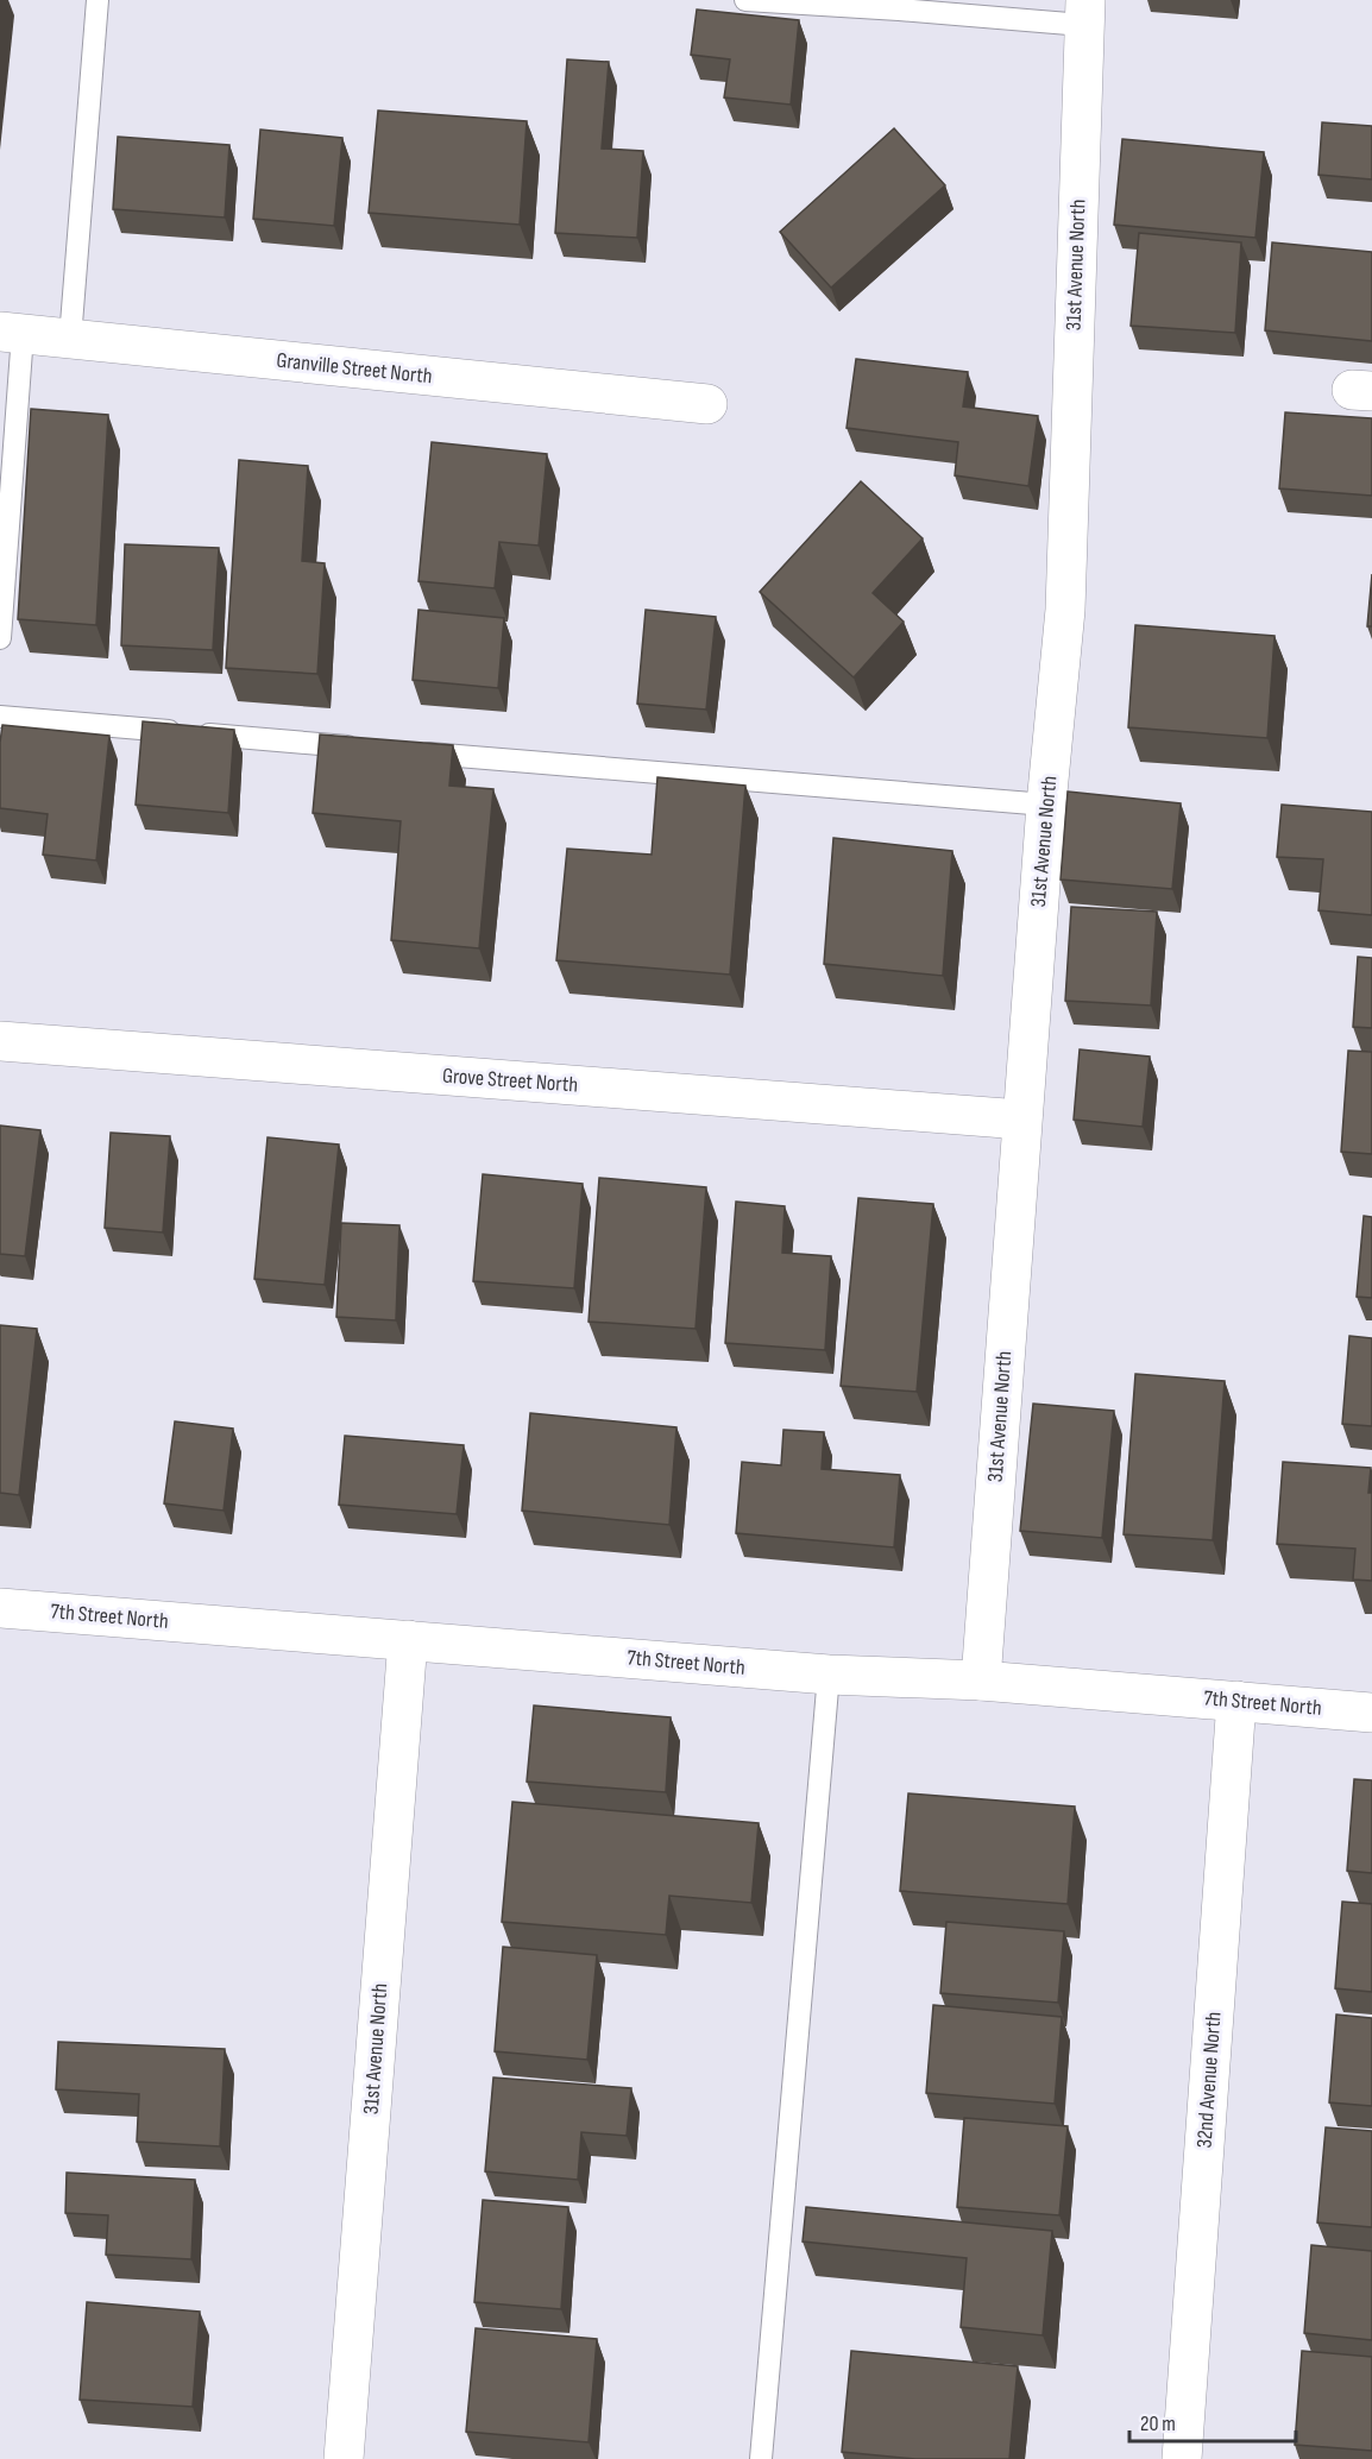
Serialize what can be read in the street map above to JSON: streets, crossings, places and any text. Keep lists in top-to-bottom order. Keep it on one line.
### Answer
{"streets":{"street":["31st Avenue North","Granville Street North","Grove Street North","7th Street North","32nd Avenue North"]},"crossings":[["31st Avenue North","Grove Street North"],["31st Avenue North","7th Street North"],["7th Street North","32nd Avenue North"]],"scale_bar":"20 m"}
